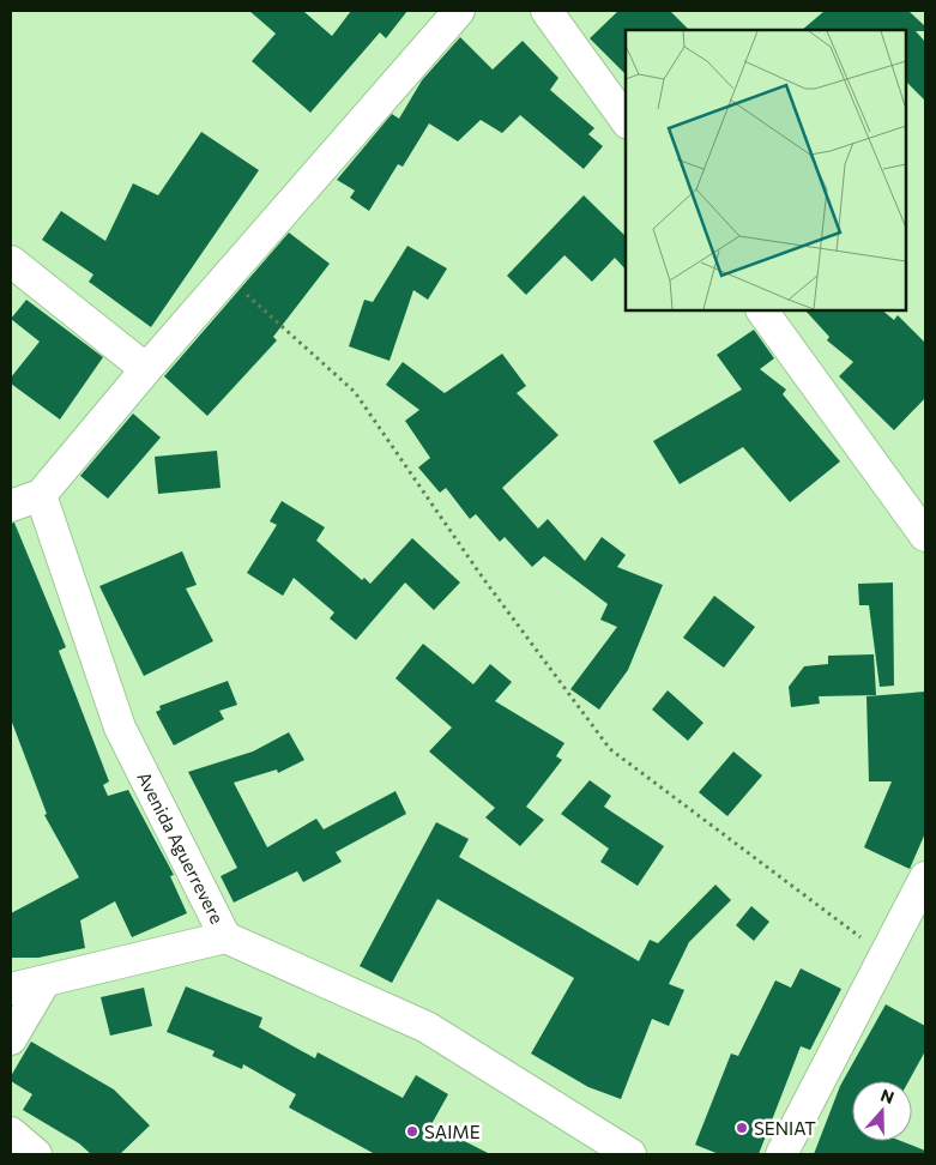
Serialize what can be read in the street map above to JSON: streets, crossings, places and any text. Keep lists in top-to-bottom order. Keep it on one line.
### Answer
{"streets":{"street":["Avenida Aguerrevere"]},"places":["SENIAT","SAIME"],"north":"top"}
